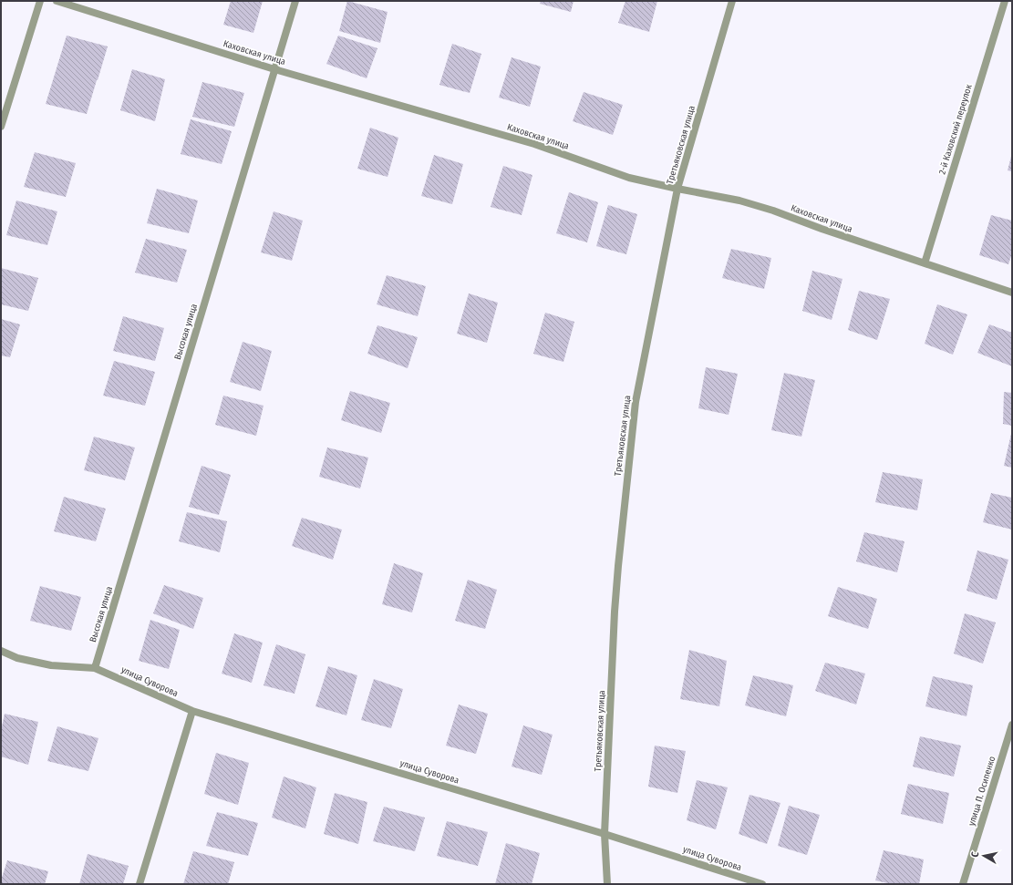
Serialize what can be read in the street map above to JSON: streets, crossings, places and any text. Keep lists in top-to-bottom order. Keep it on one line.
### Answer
{"streets":{"street":["Каховская улица","2-й Каховский переулок","Третьяковская улица","Высокая улица","улица Суворова","улица П. Осипенко"]},"crossings":[["Каховская улица","2-й Каховский переулок"],["Каховская улица","Третьяковская улица"],["Каховская улица","Высокая улица"],["Третьяковская улица","улица Суворова"],["Высокая улица","улица Суворова"]],"north":"left"}
